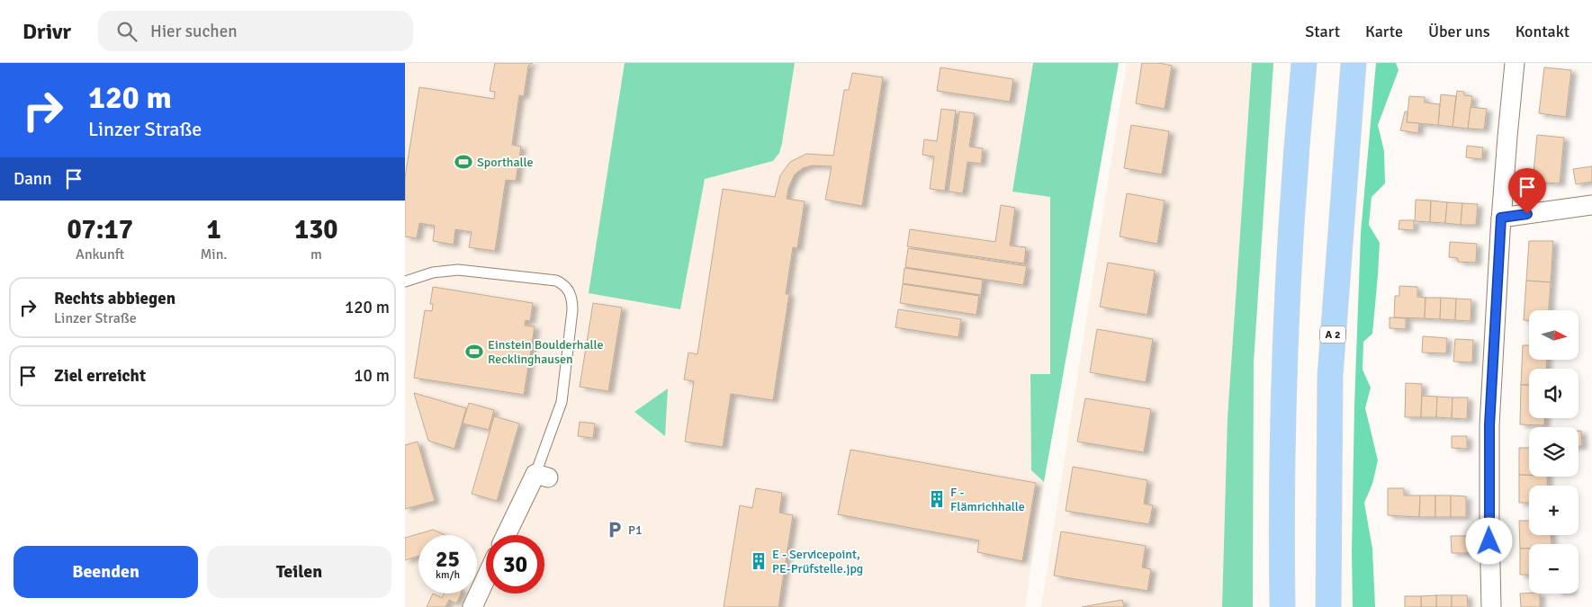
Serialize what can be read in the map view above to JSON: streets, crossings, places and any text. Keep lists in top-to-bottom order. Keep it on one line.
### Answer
{"streets":{"highway":["A 2"]},"places":{"sports":["Sporthalle","Einstein Boulderhalle Recklinghausen"],"building":["F - Flämrichhalle","E - Servicepoint, PE-Prüfstelle.jpg"],"parking":["P1"]},"north":"right","page":{"header":"Drivr","search":"Hier suchen","nav":["Start","Karte","Über uns","Kontakt"],"turn":["120 m","Linzer Straße"],"then":"Dann","eta":["07:17","Ankunft","1","Min.","130","m"],"list":[{"name":"Rechts abbiegen","note":"Linzer Straße","value":"120 m"},{"name":"Ziel erreicht","value":"10 m"}],"map_buttons":["+","−"],"speed":"25 km/h","limit":"30","buttons":["Beenden","Teilen"]}}
